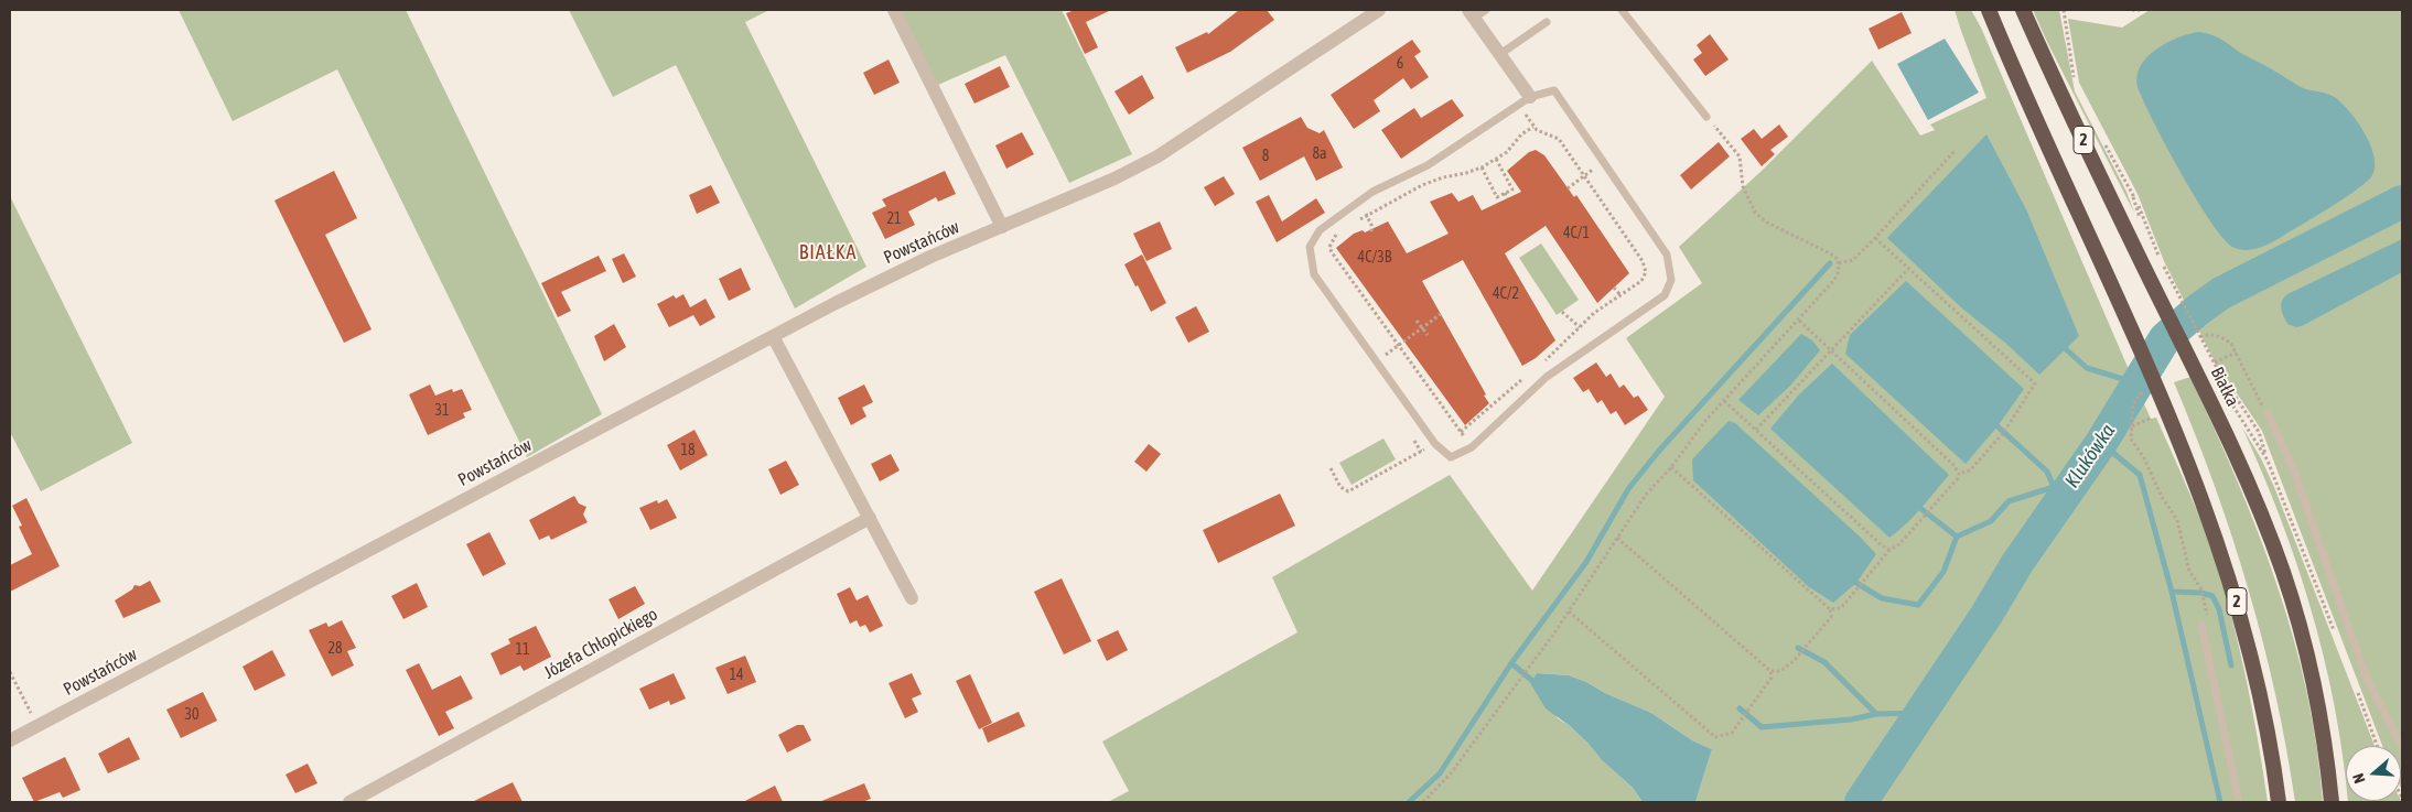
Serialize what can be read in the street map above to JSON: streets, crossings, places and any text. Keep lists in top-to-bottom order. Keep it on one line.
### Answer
{"streets":{"highway":["2","Białka"],"street":["Powstańców","Józefa Chłopickiego"]},"districts":["BIAŁKA"],"water":["Klukówka"],"house_numbers":["6","8a","8","21","4C/1","4C/3B","4C/2","31","18","28","11","14","30"],"north":"left"}
